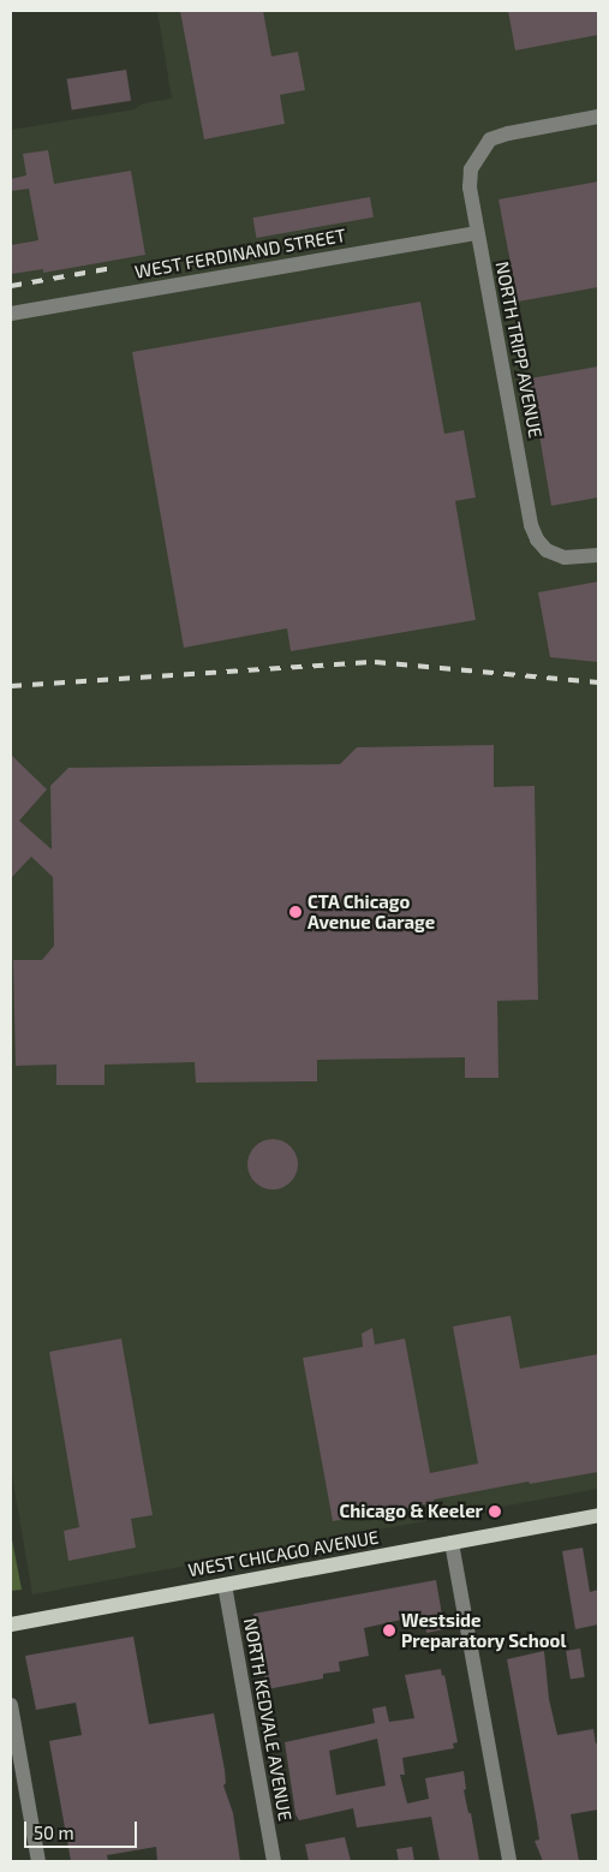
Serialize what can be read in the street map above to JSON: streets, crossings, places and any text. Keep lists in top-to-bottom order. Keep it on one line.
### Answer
{"streets":{"main road":["WEST CHICAGO AVENUE"],"street":["WEST FERDINAND STREET","NORTH TRIPP AVENUE","NORTH KEDVALE AVENUE"]},"crossings":[["WEST FERDINAND STREET","NORTH TRIPP AVENUE"],["WEST CHICAGO AVENUE","NORTH KEDVALE AVENUE"]],"places":["CTA Chicago Avenue Garage","Chicago & Keeler","Westside Preparatory School"],"scale_bar":"50 m"}
